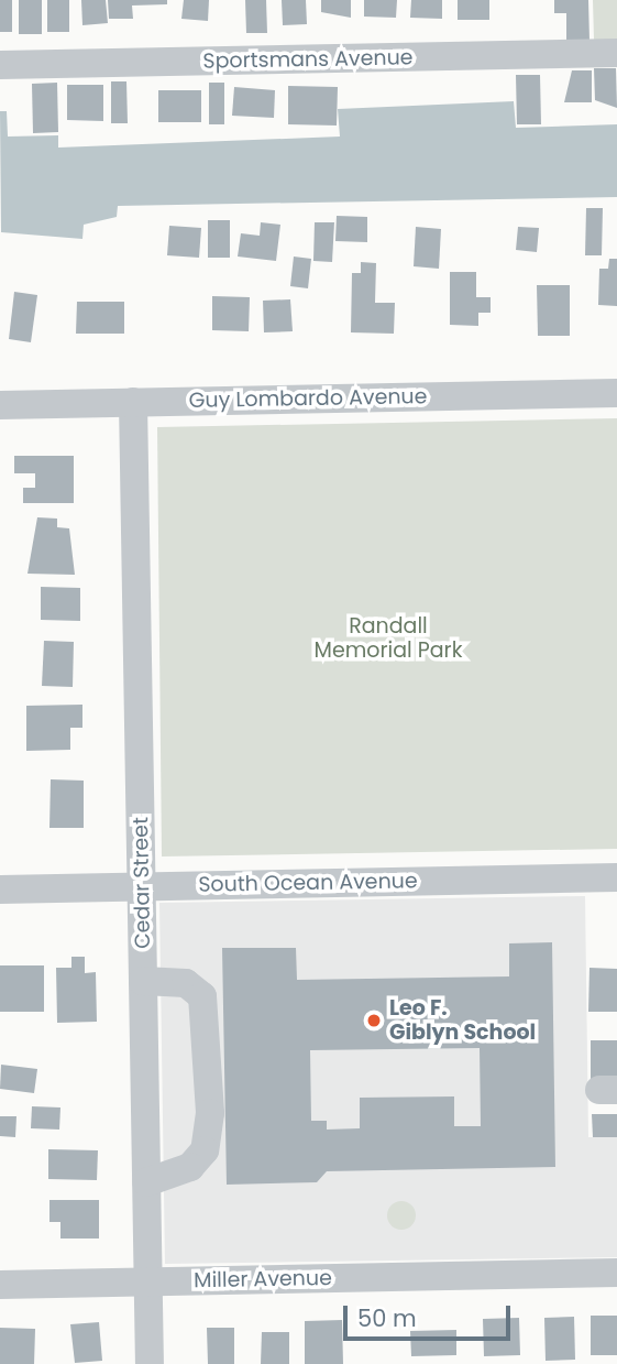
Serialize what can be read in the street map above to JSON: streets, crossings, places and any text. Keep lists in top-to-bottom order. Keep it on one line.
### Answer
{"streets":{"street":["Sportsmans Avenue","Guy Lombardo Avenue","Cedar Street","South Ocean Avenue","Miller Avenue"]},"crossings":[["Guy Lombardo Avenue","Cedar Street"],["Cedar Street","South Ocean Avenue"],["Cedar Street","Miller Avenue"]],"parks":["Randall Memorial Park"],"places":["Leo F. Giblyn School"],"scale_bar":"50 m"}
